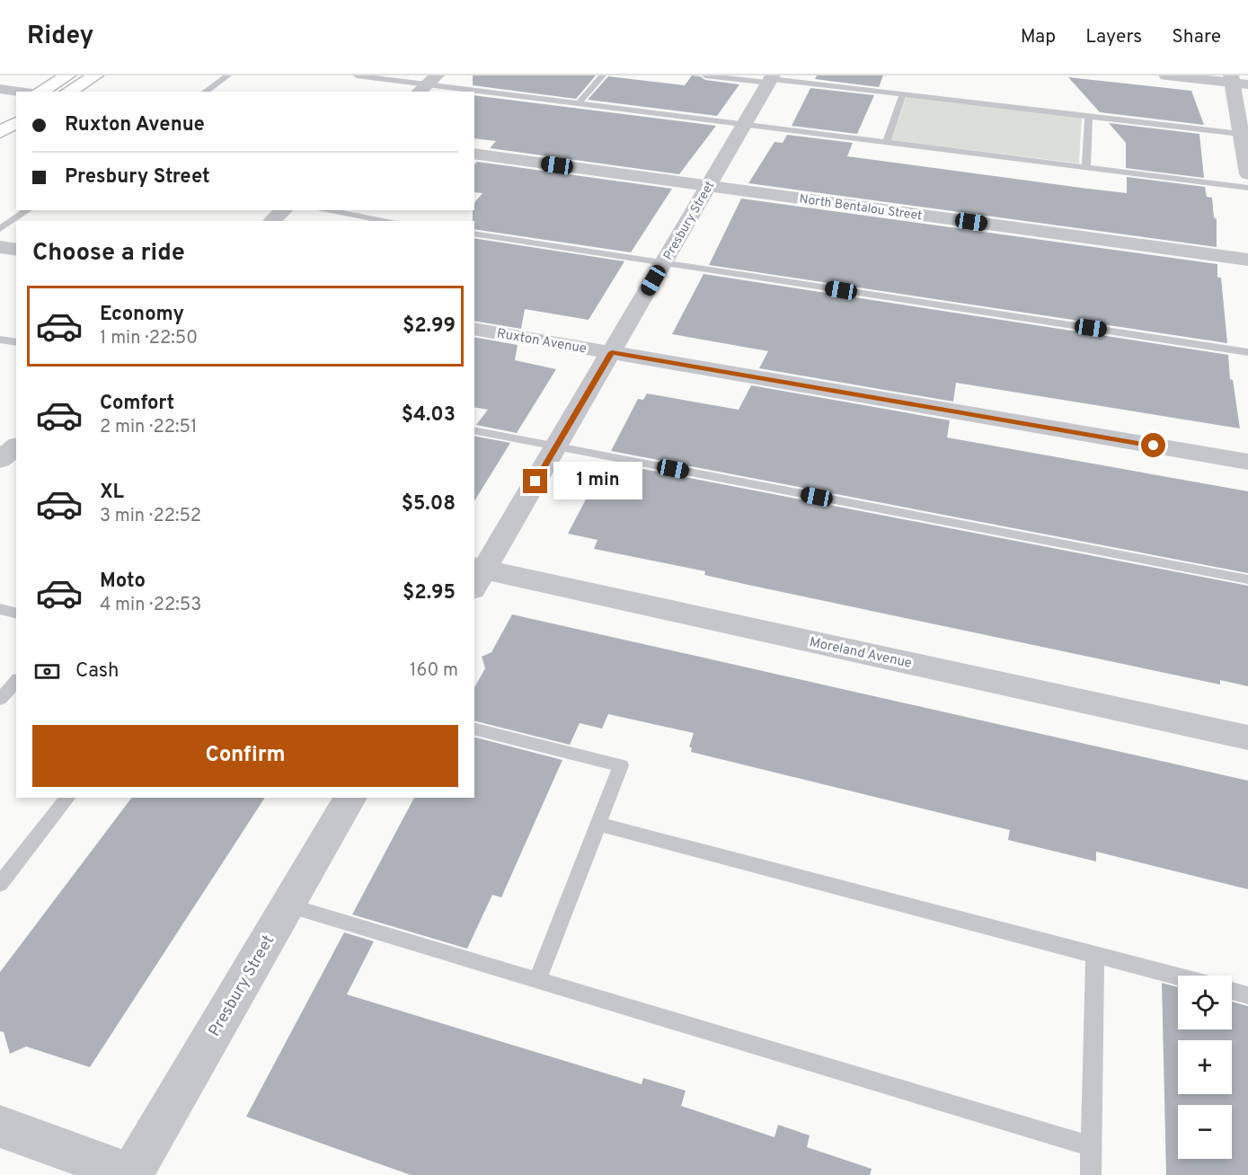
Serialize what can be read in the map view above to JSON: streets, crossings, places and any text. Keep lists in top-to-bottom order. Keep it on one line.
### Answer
{"streets":{"street":["North Bentalou Street","Presbury Street","Ruxton Avenue","Moreland Avenue"]},"crossings":[["North Bentalou Street","Presbury Street"],["Presbury Street","Ruxton Avenue"],["Presbury Street","Moreland Avenue"]],"page":{"header":"Ridey","nav":["Map","Layers","Share"],"banner":["Ruxton Avenue","Presbury Street"],"heading":"Choose a ride","list":[{"name":"Economy","note":"1 min · 22:50","value":"$2.99"},{"name":"Comfort","note":"2 min · 22:51","value":"$4.03"},{"name":"XL","note":"3 min · 22:52","value":"$5.08"},{"name":"Moto","note":"4 min · 22:53","value":"$2.95"}],"bubble":"1 min","pay":["Cash","160 m"],"buttons":"Confirm","map_buttons":["+","−"]}}
